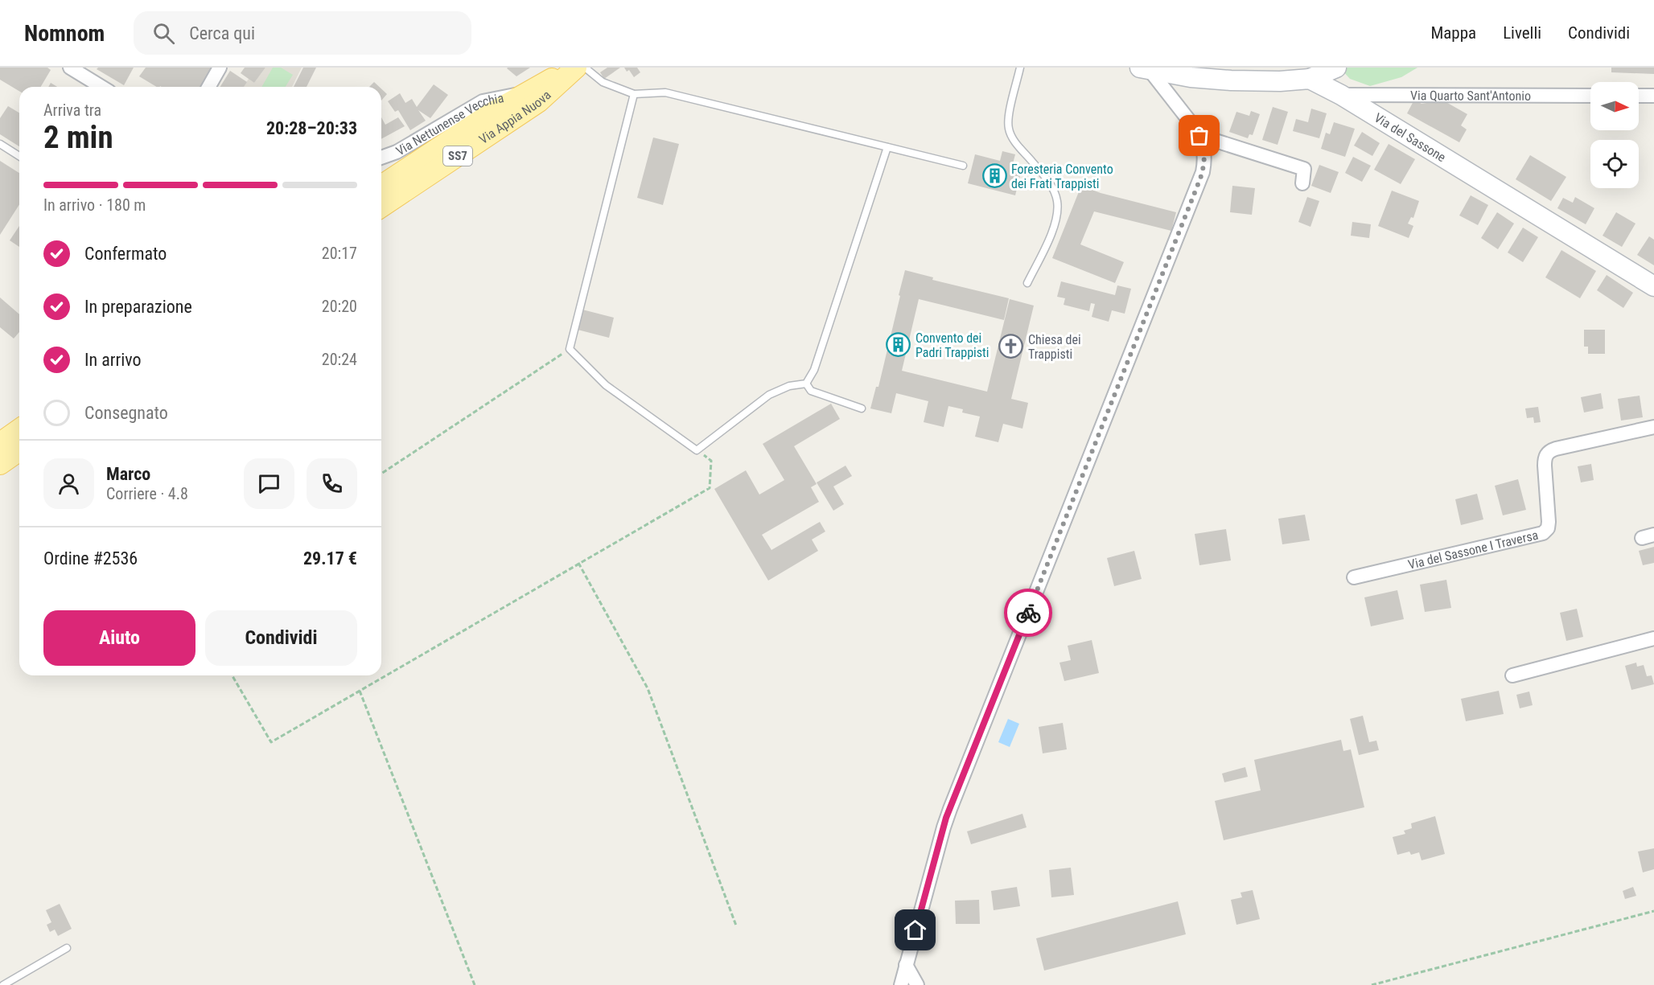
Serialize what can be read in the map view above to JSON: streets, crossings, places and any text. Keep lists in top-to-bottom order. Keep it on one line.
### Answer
{"streets":{"main road":["Via Appia Nuova","Via del Sassone","SS7"],"street":["Via Quarto Sant'Antonio","Via Nettunense Vecchia","Via del Sassone I Traversa"]},"crossings":[["Via Quarto Sant'Antonio","Via del Sassone"],["Via Appia Nuova","Via Nettunense Vecchia"]],"places":{"building":["Foresteria Convento dei Frati Trappisti","Convento dei Padri Trappisti"],"church":["Chiesa dei Trappisti"]},"north":"right","page":{"header":"Nomnom","search":"Cerca qui","nav":["Mappa","Livelli","Condividi"],"heading":["2 min","Arriva tra","20:28–20:33"],"panel":["Marco","Corriere · 4.8","Ordine #2536","29.17 €"],"bar":"In arrivo · 180 m","list":[["Confermato","20:17"],["In preparazione","20:20"],["In arrivo","20:24"],"Consegnato"],"buttons":["Aiuto","Condividi"]}}
